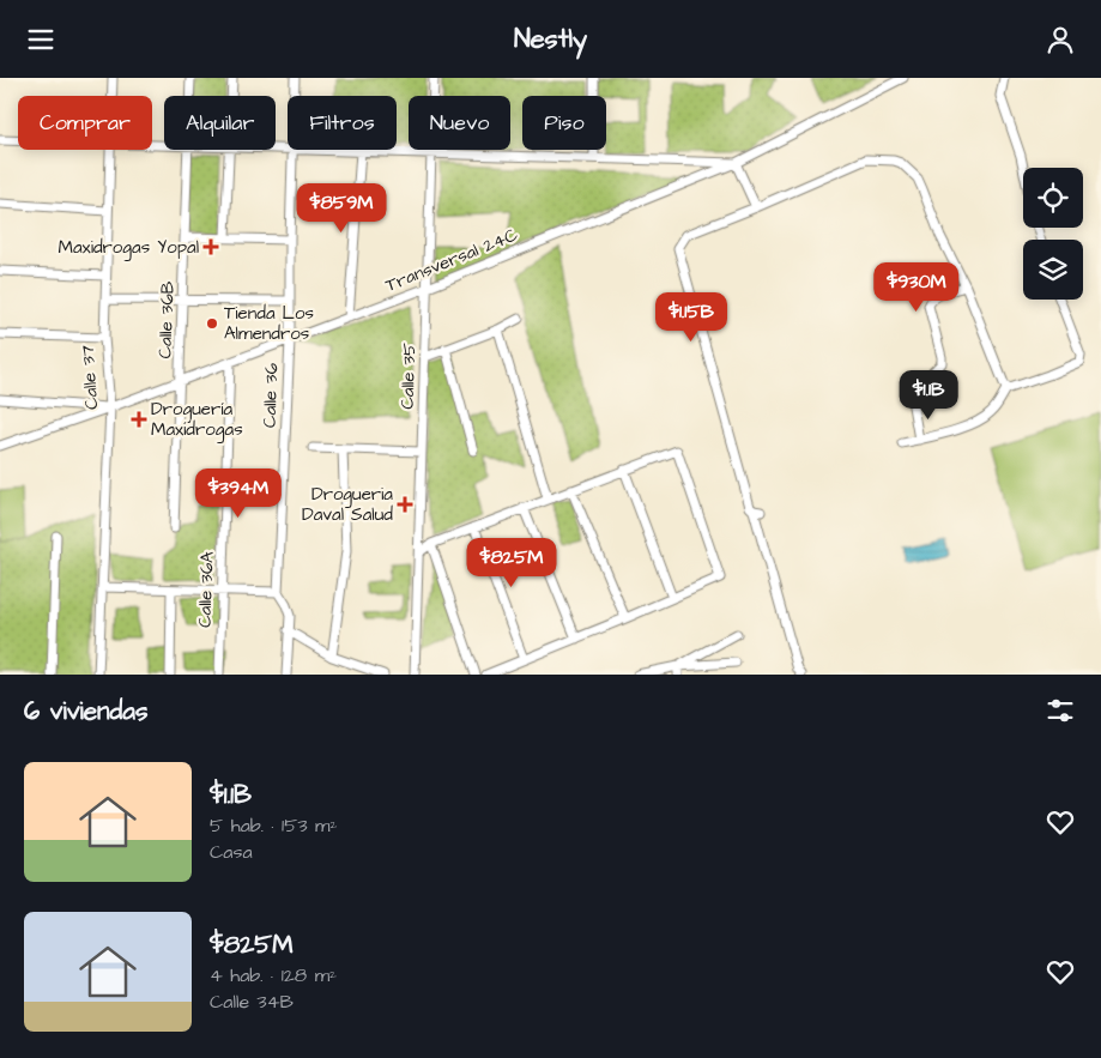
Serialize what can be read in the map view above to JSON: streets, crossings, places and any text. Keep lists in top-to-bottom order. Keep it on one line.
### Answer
{"streets":{"street":["Transversal 24C","Calle 36B","Calle 35","Calle 37","Calle 36","Calle 36A"]},"crossings":[["Transversal 24C","Calle 36B"],["Transversal 24C","Calle 35"],["Transversal 24C","Calle 37"],["Transversal 24C","Calle 36"],["Transversal 24C","Calle 36A"]],"places":{"health":["Maxidrogas Yopal","Droguería Maxidrogas","Drogueria Daval Salud"],"other":["Tienda Los Almendros"]},"page":{"header":"Nestly","chip":["Comprar","Alquilar","Filtros","Nuevo","Piso"],"price":["$859M","$930M","$1.15B","$1.1B","$394M","$825M"],"heading":"6 viviendas","list":[{"name":"$1.1B","note":"5 hab. · 153 m² · Casa"},{"name":"$825M","note":"4 hab. · 128 m² · Calle 34B"}]}}
